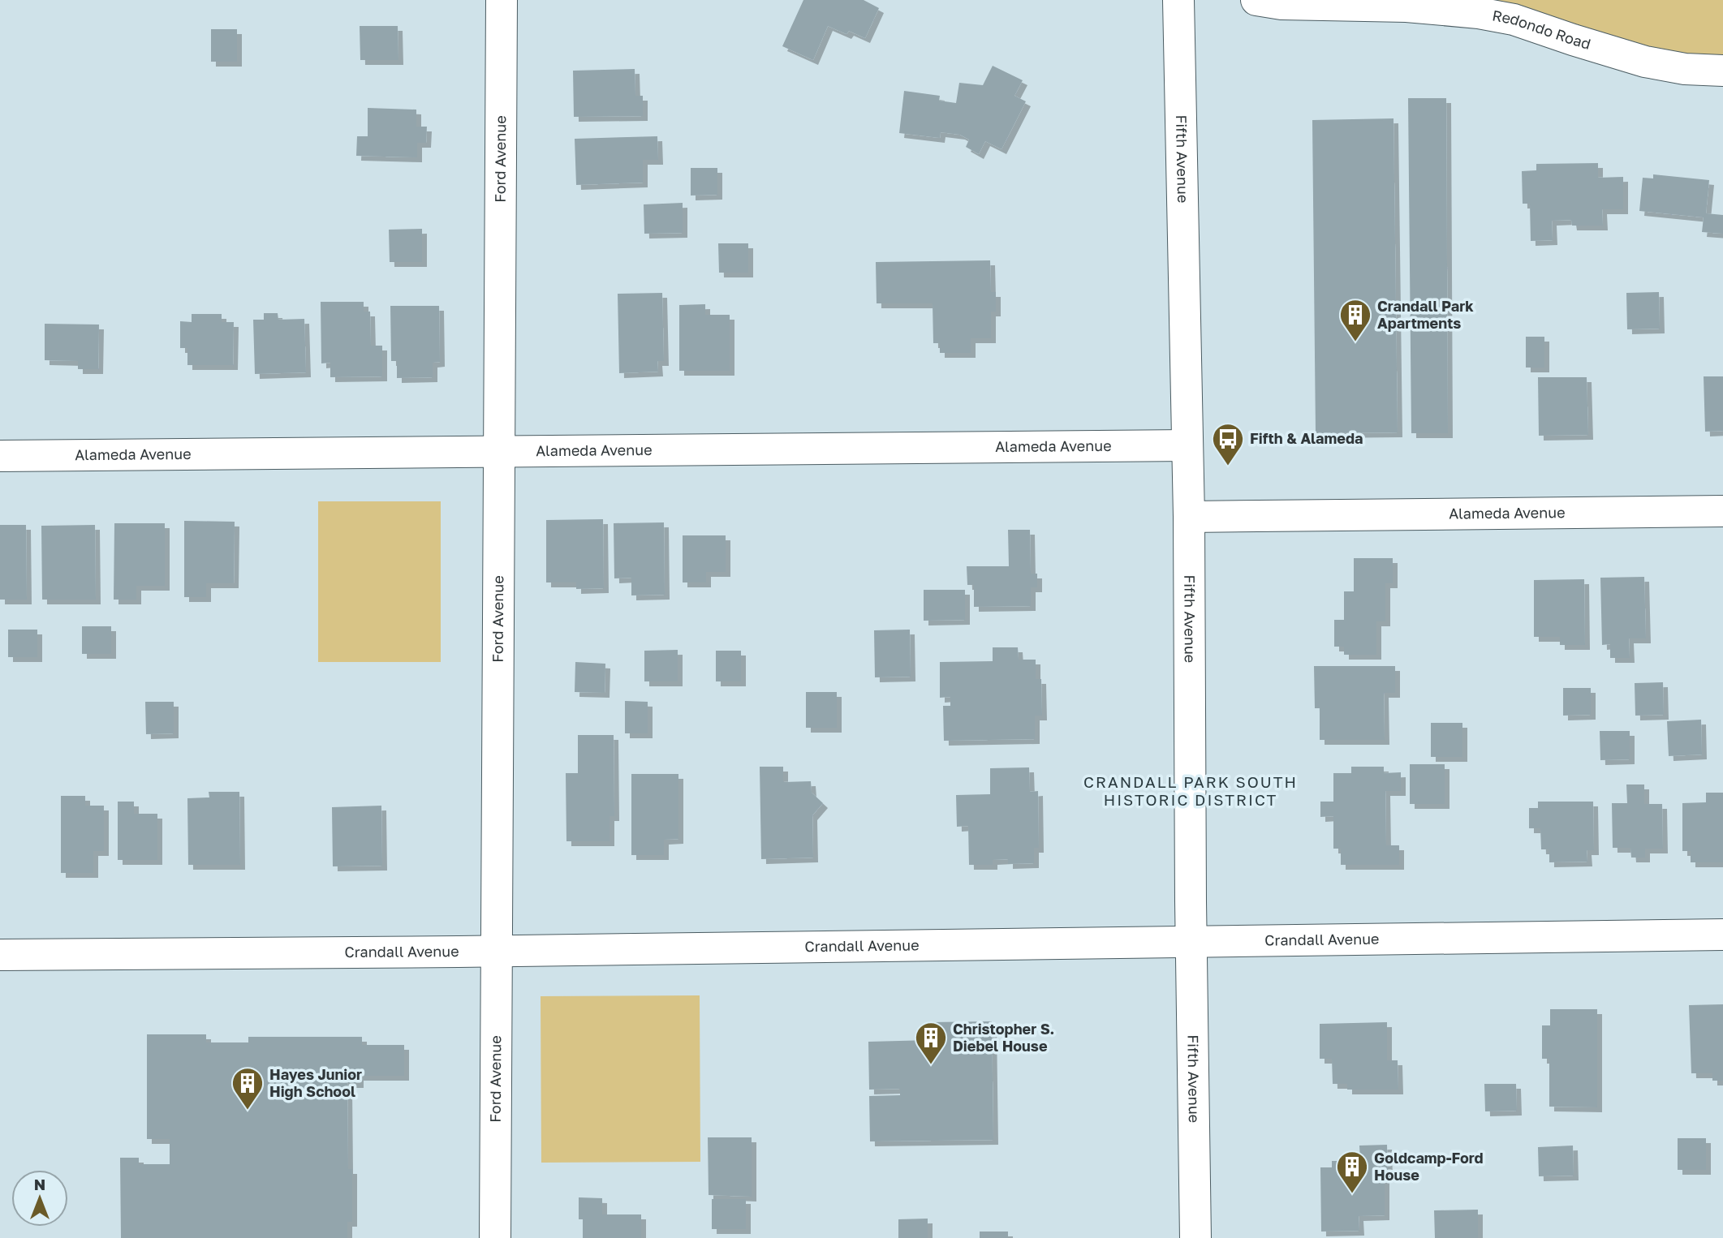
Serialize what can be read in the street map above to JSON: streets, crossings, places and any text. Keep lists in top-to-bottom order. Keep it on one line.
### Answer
{"streets":{"street":["Redondo Road","Ford Avenue","Fifth Avenue","Alameda Avenue","Crandall Avenue"]},"crossings":[["Ford Avenue","Alameda Avenue"],["Ford Avenue","Crandall Avenue"],["Fifth Avenue","Alameda Avenue"],["Fifth Avenue","Crandall Avenue"]],"districts":["CRANDALL PARK SOUTH HISTORIC DISTRICT"],"places":{"building":["Crandall Park Apartments","Christopher S. Diebel House","Hayes Junior High School","Goldcamp-Ford House"],"bus stop":["Fifth & Alameda"]},"north":"top"}
